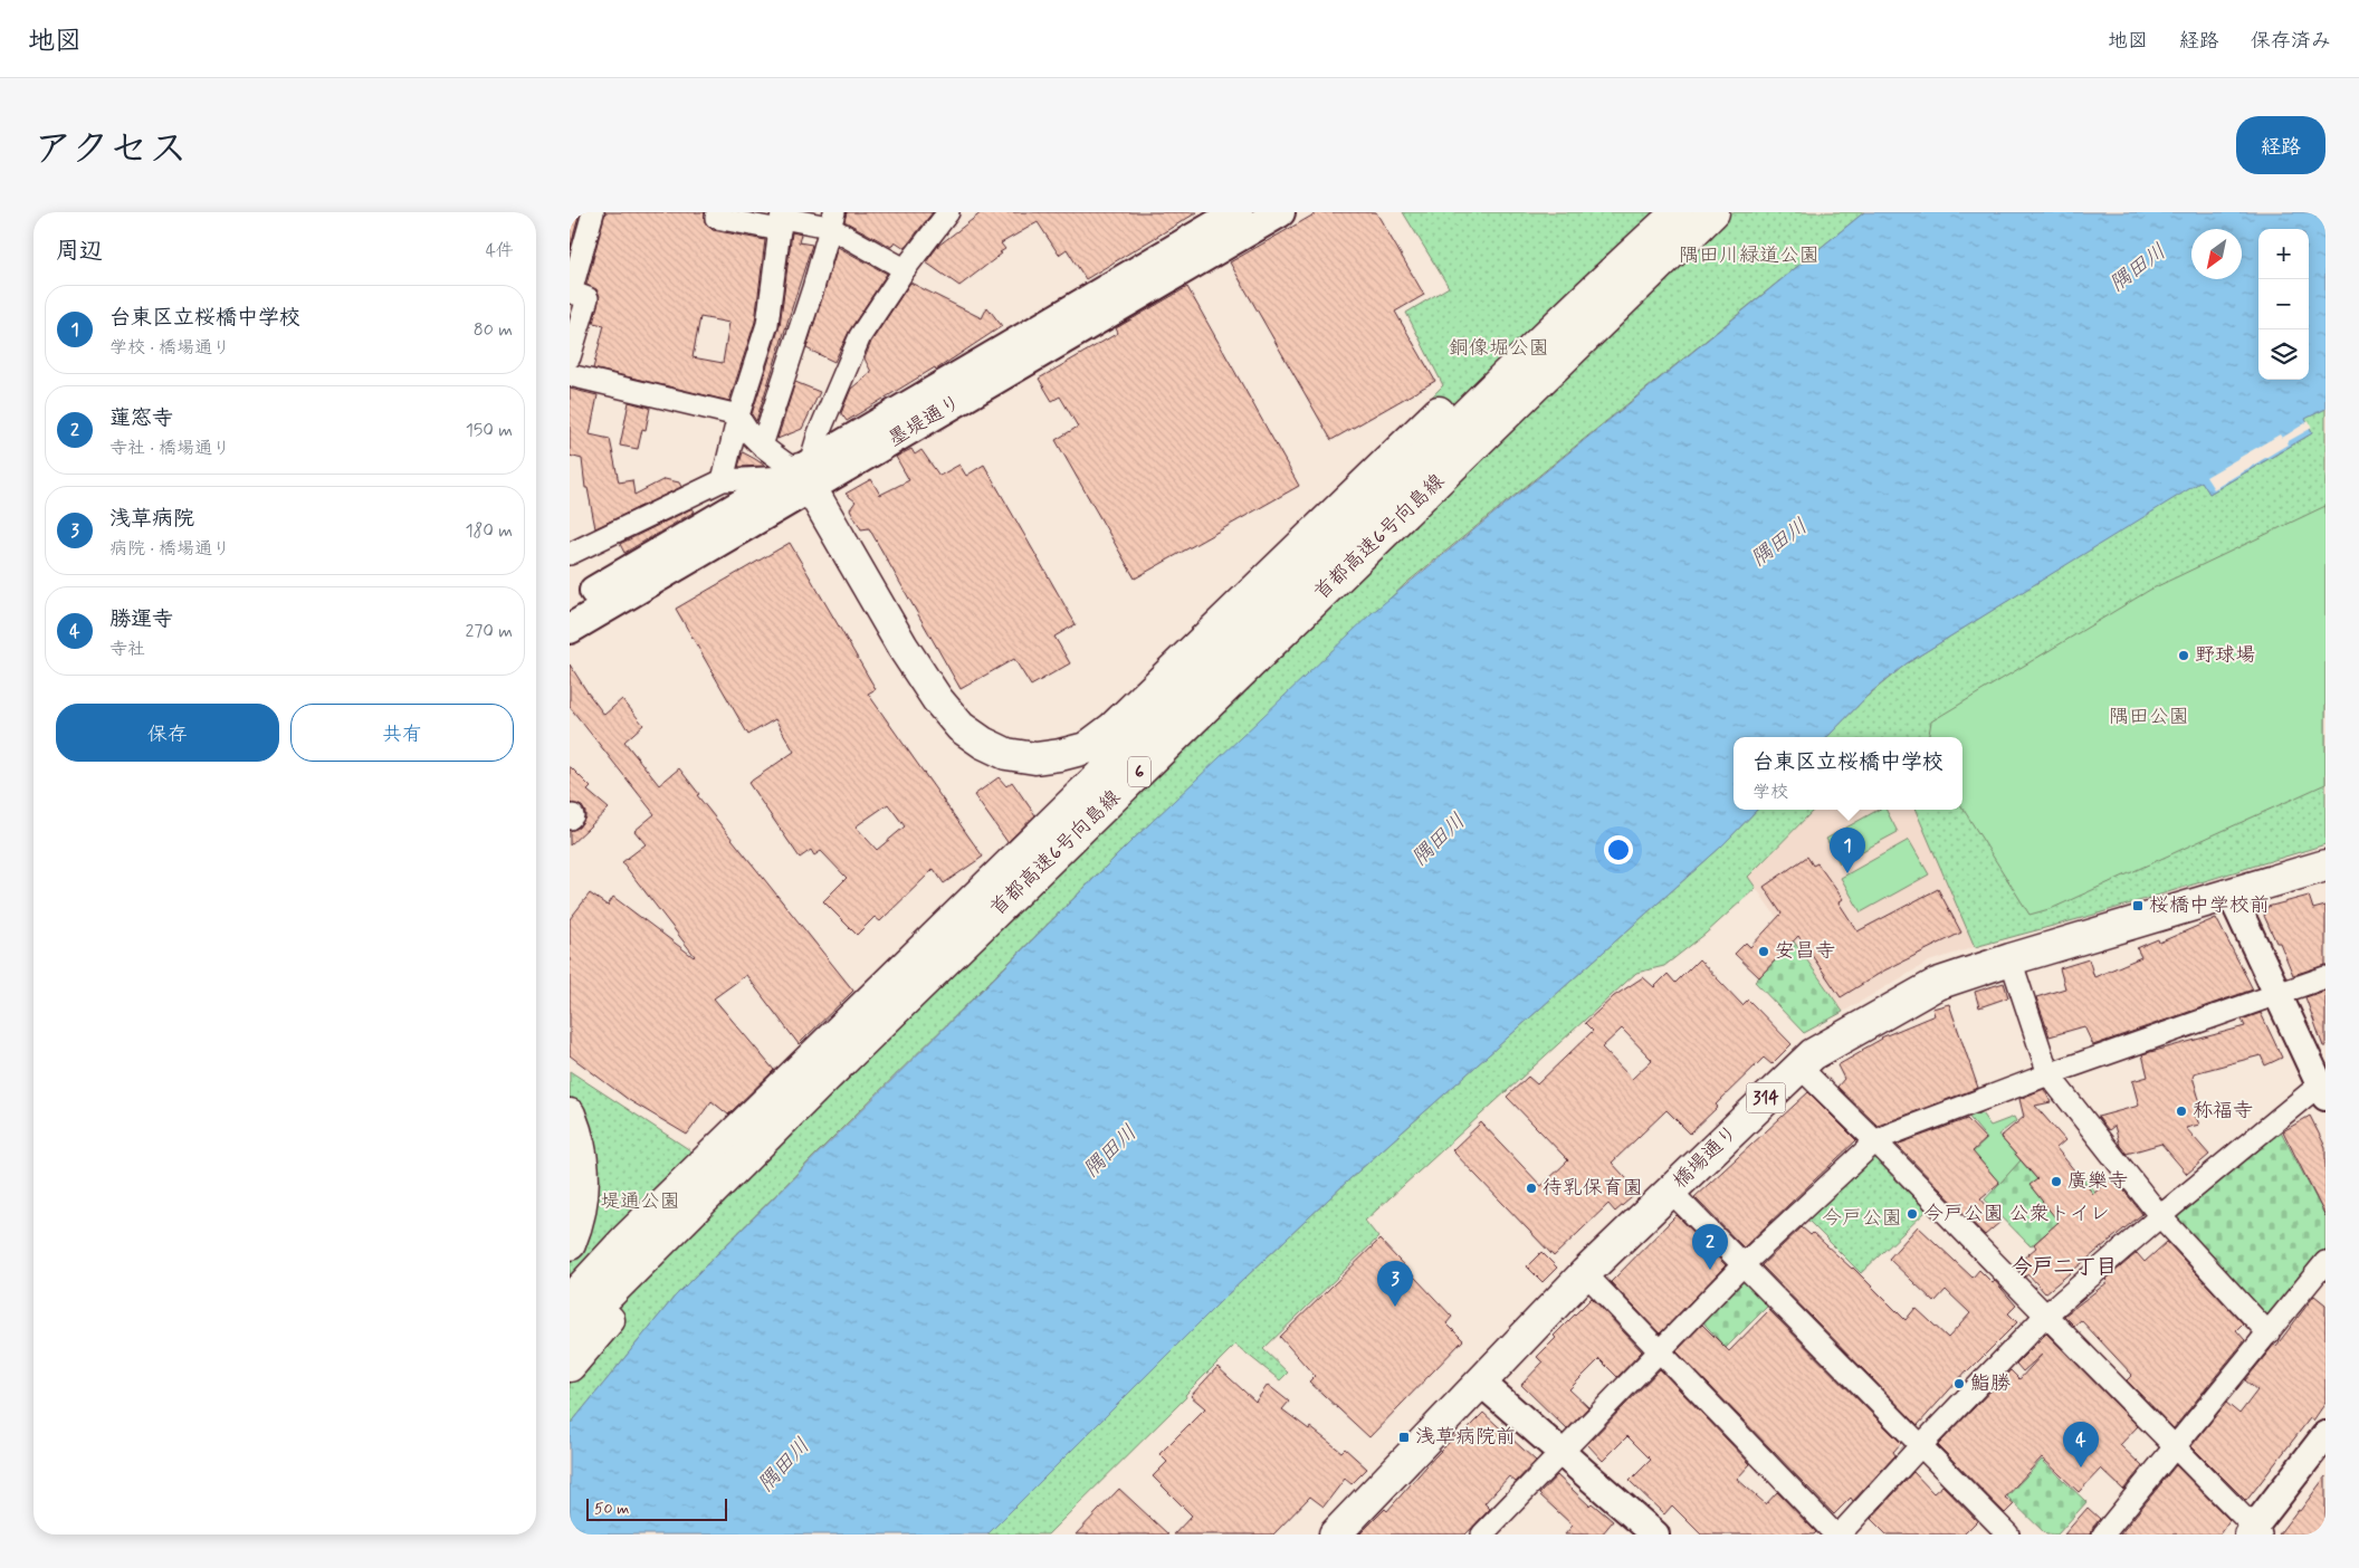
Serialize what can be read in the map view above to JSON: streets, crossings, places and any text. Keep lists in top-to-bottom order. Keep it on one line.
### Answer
{"streets":{"main road":["墨堤通り","首都高速6号向島線","6","314","橋場通り"]},"districts":["今戸二丁目"],"water":["隅田川"],"parks":["隅田川緑道公園","銅像堀公園","隅田公園","堤通公園","今戸公園"],"places":{"other":["野球場","安昌寺","称福寺","廣樂寺","待乳保育園","今戸公園 公衆トイレ","鮨勝"],"transit":["桜橋中学校前","浅草病院前"]},"scale_bar":"50 m","north":"bottom left","page":{"header":"地図","nav":["地図","経路","保存済み"],"title":"アクセス","buttons":["経路",["保存","共有"]],"heading":["周辺","4件"],"map_buttons":["+","−"],"list":[{"mark":"1","name":"台東区立桜橋中学校","note":"学校 · 橋場通り","value":"80 m"},{"mark":"2","name":"蓮窓寺","note":"寺社 · 橋場通り","value":"150 m"},{"mark":"3","name":"浅草病院","note":"病院 · 橋場通り","value":"180 m"},{"mark":"4","name":"勝運寺","note":"寺社","value":"270 m"}],"popup":["台東区立桜橋中学校","学校"],"pins":["1","2","3","4"],"scale":"50 m"}}
